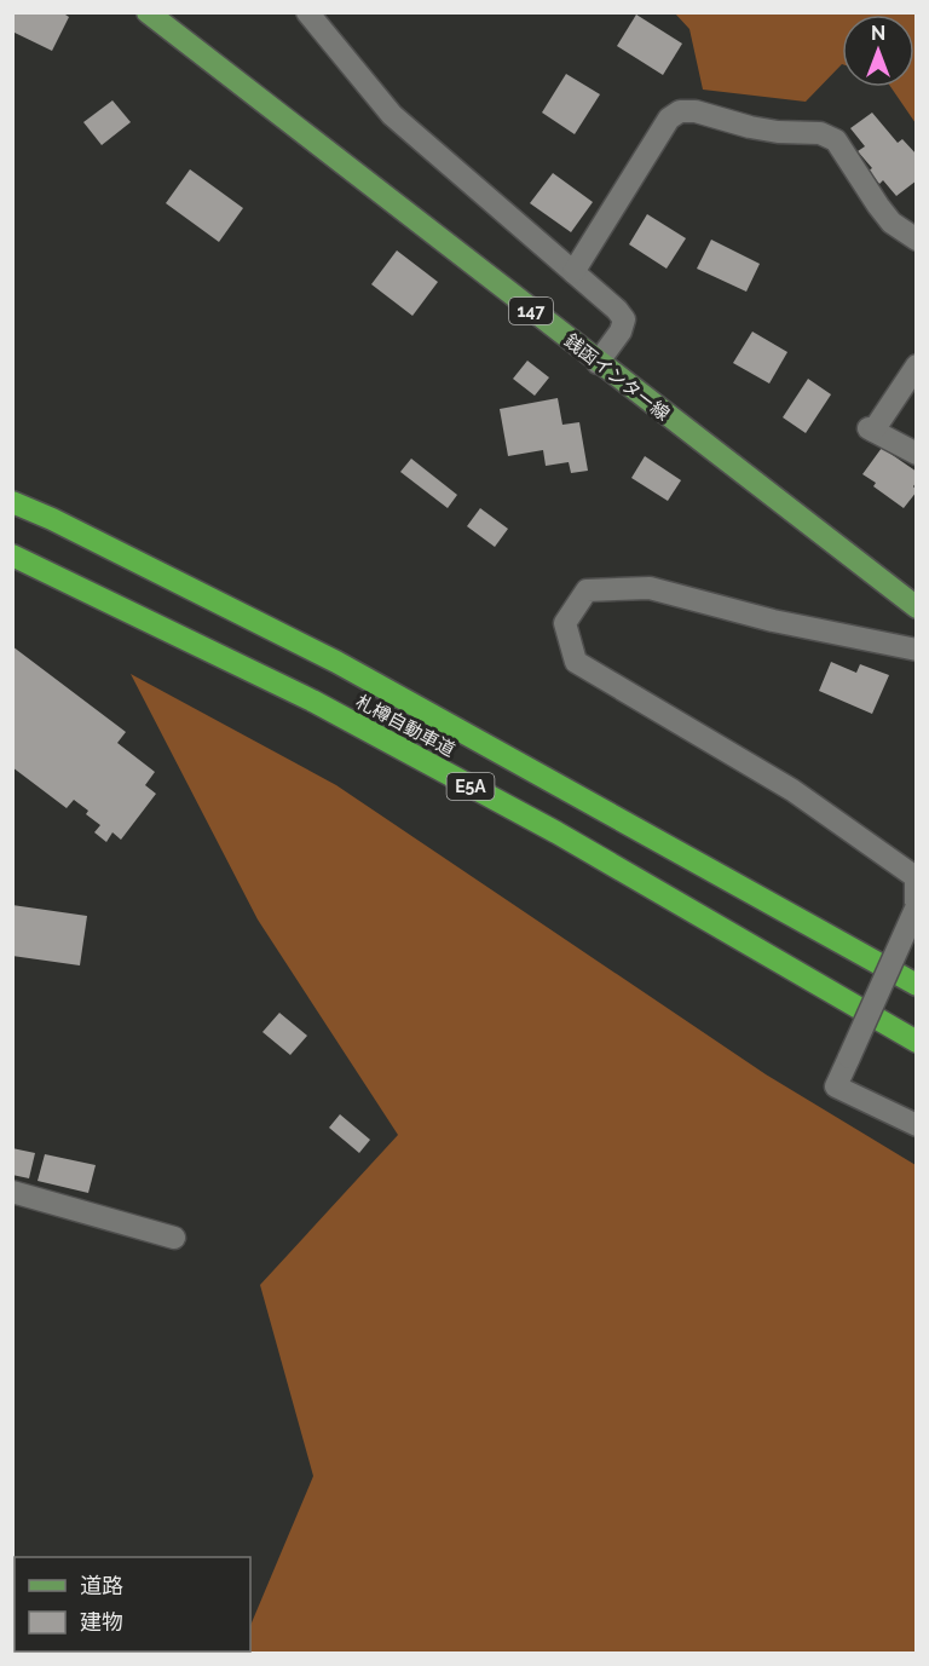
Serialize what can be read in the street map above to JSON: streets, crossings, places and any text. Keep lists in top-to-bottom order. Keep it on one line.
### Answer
{"streets":{"highway":["札樽自動車道","E5A"],"main road":["147","銭函インター線"]},"legend":["道路","建物"],"north":"top"}
